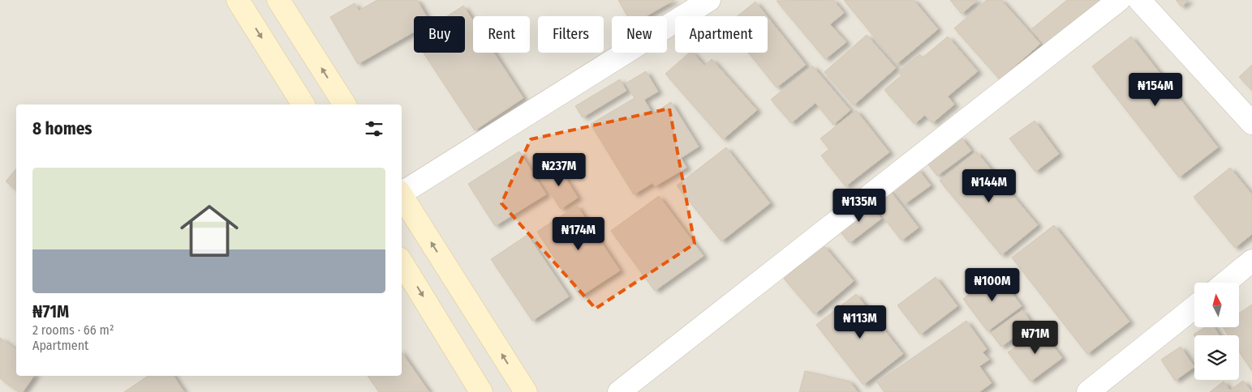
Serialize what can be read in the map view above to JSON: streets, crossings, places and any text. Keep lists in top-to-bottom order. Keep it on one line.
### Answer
{"north":"top","page":{"chip":["Buy","Rent","Filters","New","Apartment"],"price":["₦154M","₦237M","₦144M","₦135M","₦174M","₦100M","₦113M","₦71M"],"heading":"8 homes","list":[{"name":"₦71M","note":"2 rooms · 66 m² · Apartment"}]}}
